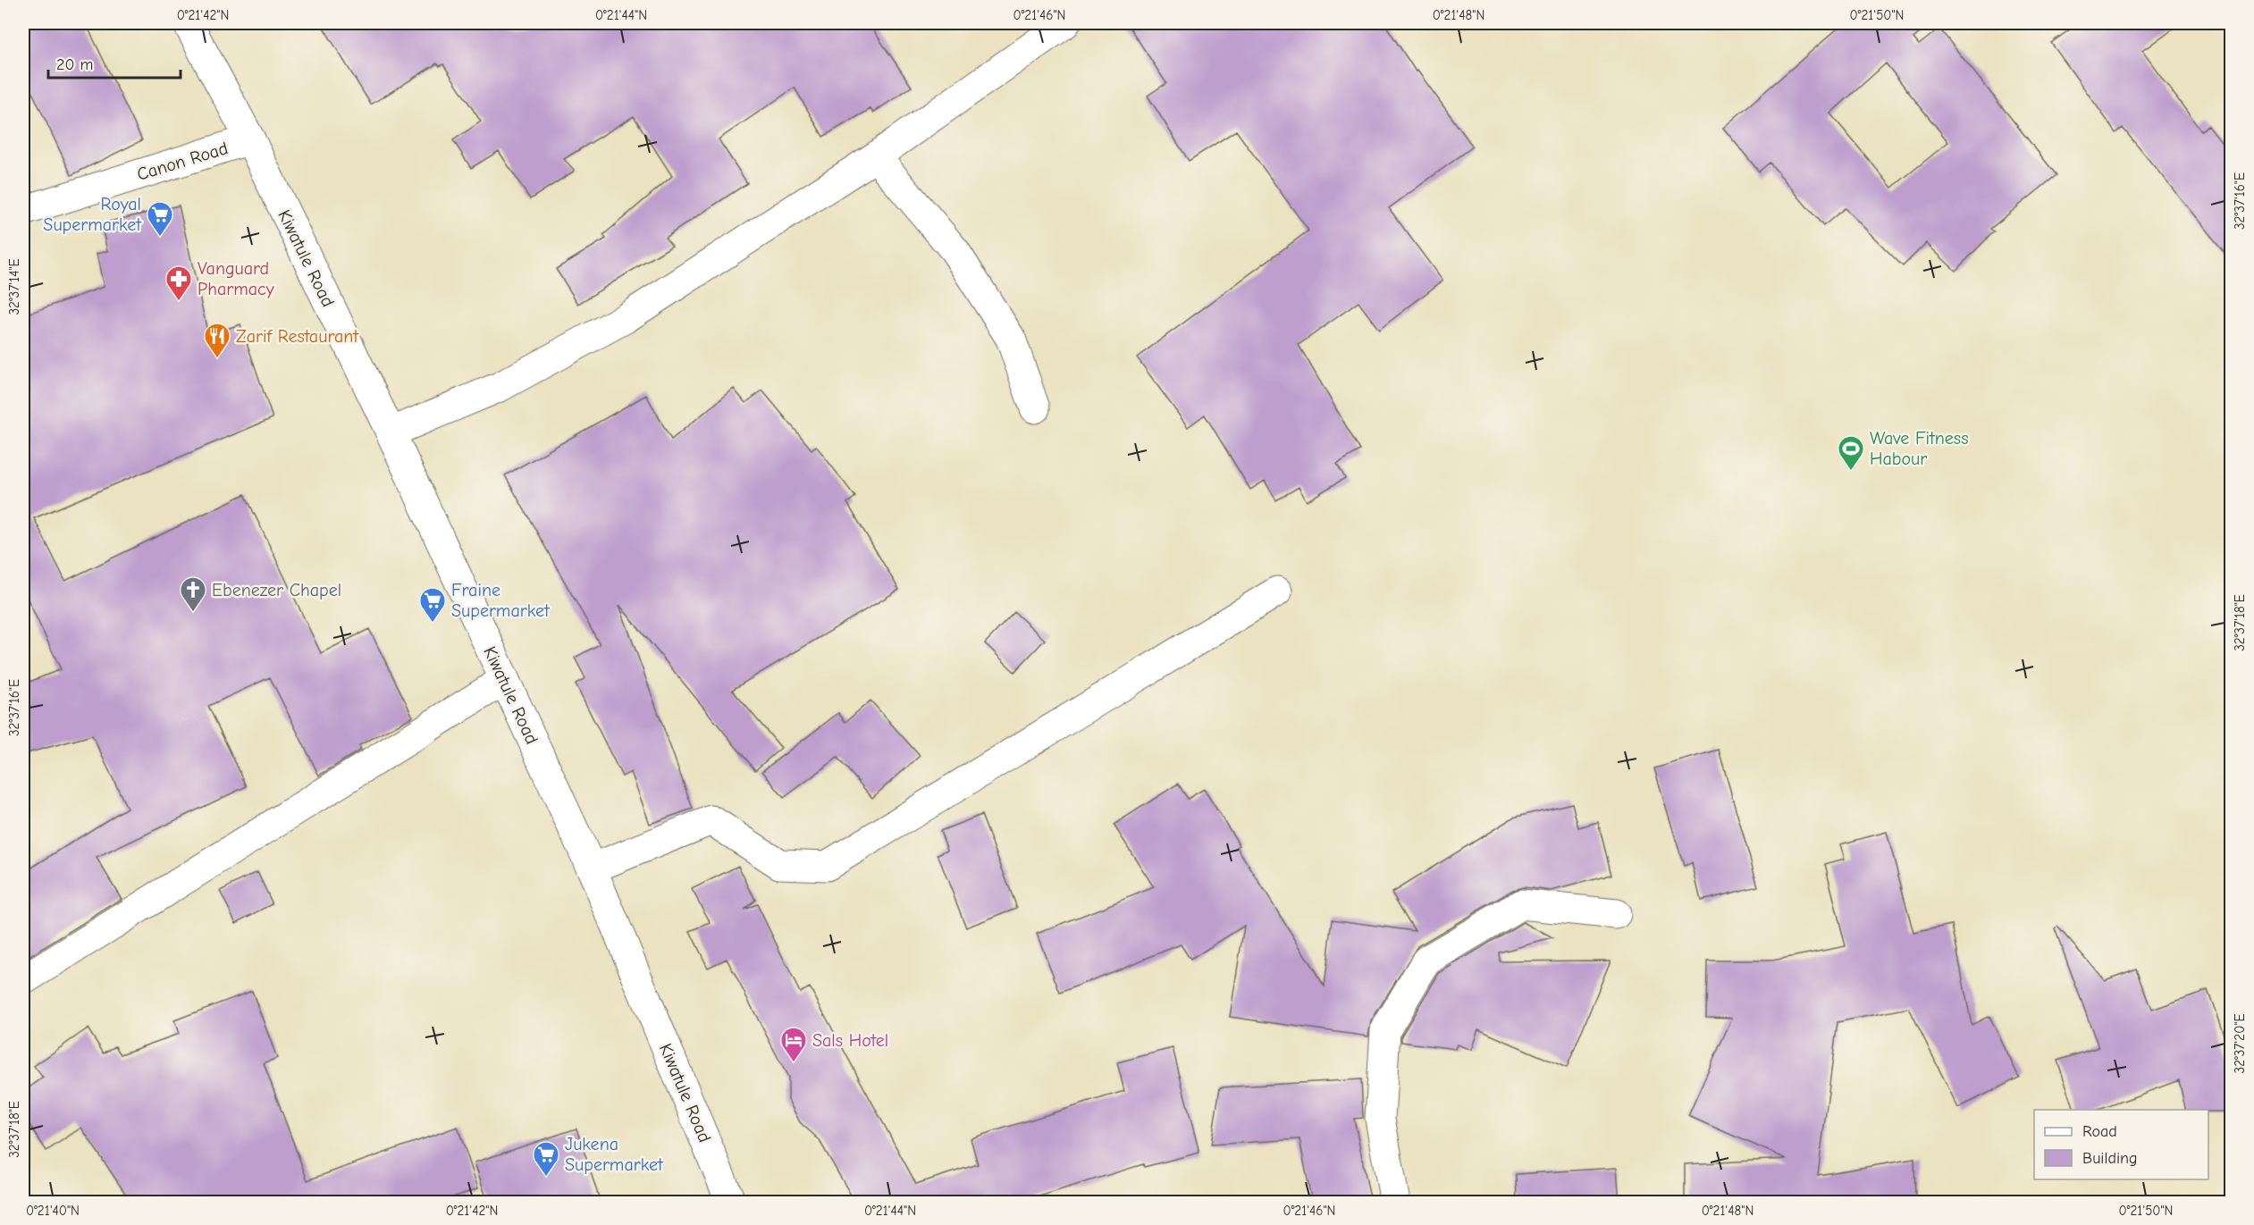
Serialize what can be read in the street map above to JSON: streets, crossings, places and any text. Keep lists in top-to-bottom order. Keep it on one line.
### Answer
{"streets":{"street":["Canon Road","Kiwatule Road"]},"crossings":[["Canon Road","Kiwatule Road"]],"places":{"supermarket":["Royal Supermarket","Fraine Supermarket","Jukena Supermarket"],"pharmacy":["Vanguard Pharmacy"],"restaurant":["Zarif Restaurant"],"sports":["Wave Fitness Habour"],"church":["Ebenezer Chapel"],"hotel":["Sals Hotel"]},"legend":["Road","Building"],"scale_bar":"20 m","coordinates":["0°21'42\"N","0°21'44\"N","0°21'46\"N","0°21'48\"N","0°21'50\"N","32°37'16\"E","32°37'14\"E","32°37'18\"E","32°37'20\"E","0°21'40\"N"]}
